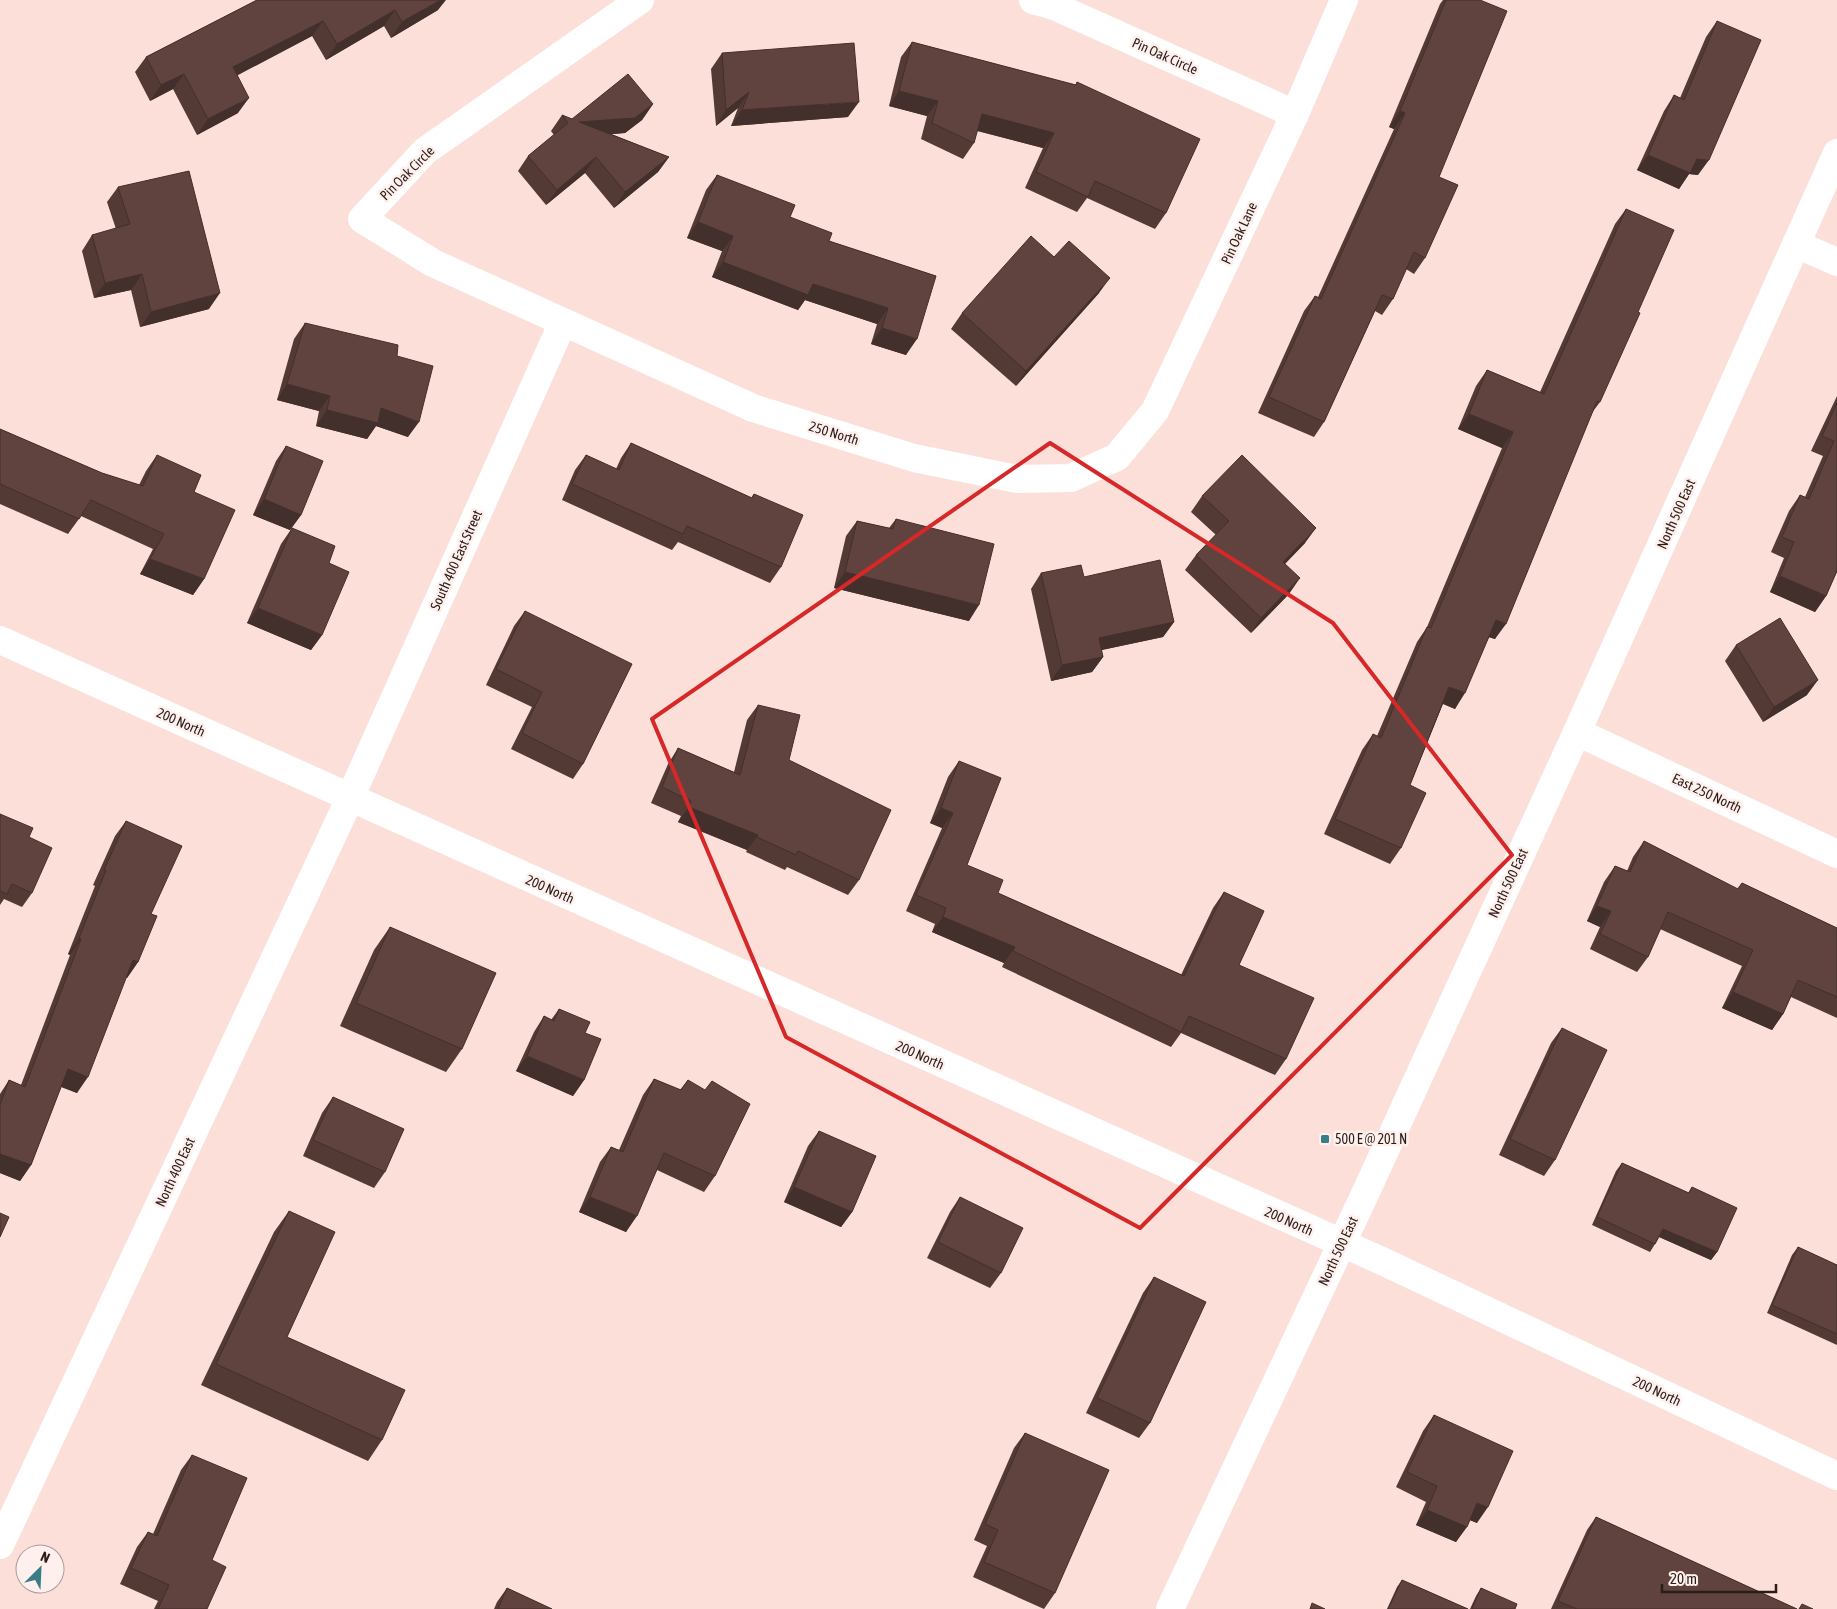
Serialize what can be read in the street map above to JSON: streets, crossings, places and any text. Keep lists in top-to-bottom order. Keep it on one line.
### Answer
{"streets":{"street":["Pin Oak Circle","Pin Oak Lane","250 North","North 500 East","South 400 East Street","200 North","East 250 North","North 400 East"]},"crossings":[["Pin Oak Circle","Pin Oak Lane"],["Pin Oak Circle","250 North"],["Pin Oak Circle","South 400 East Street"],["Pin Oak Lane","250 North"],["250 North","South 400 East Street"],["North 500 East","200 North"],["North 500 East","East 250 North"],["South 400 East Street","200 North"],["South 400 East Street","North 400 East"],["200 North","North 400 East"]],"places":{"transit":["500 E @ 201 N"]},"scale_bar":"20 m","north":"top right"}
